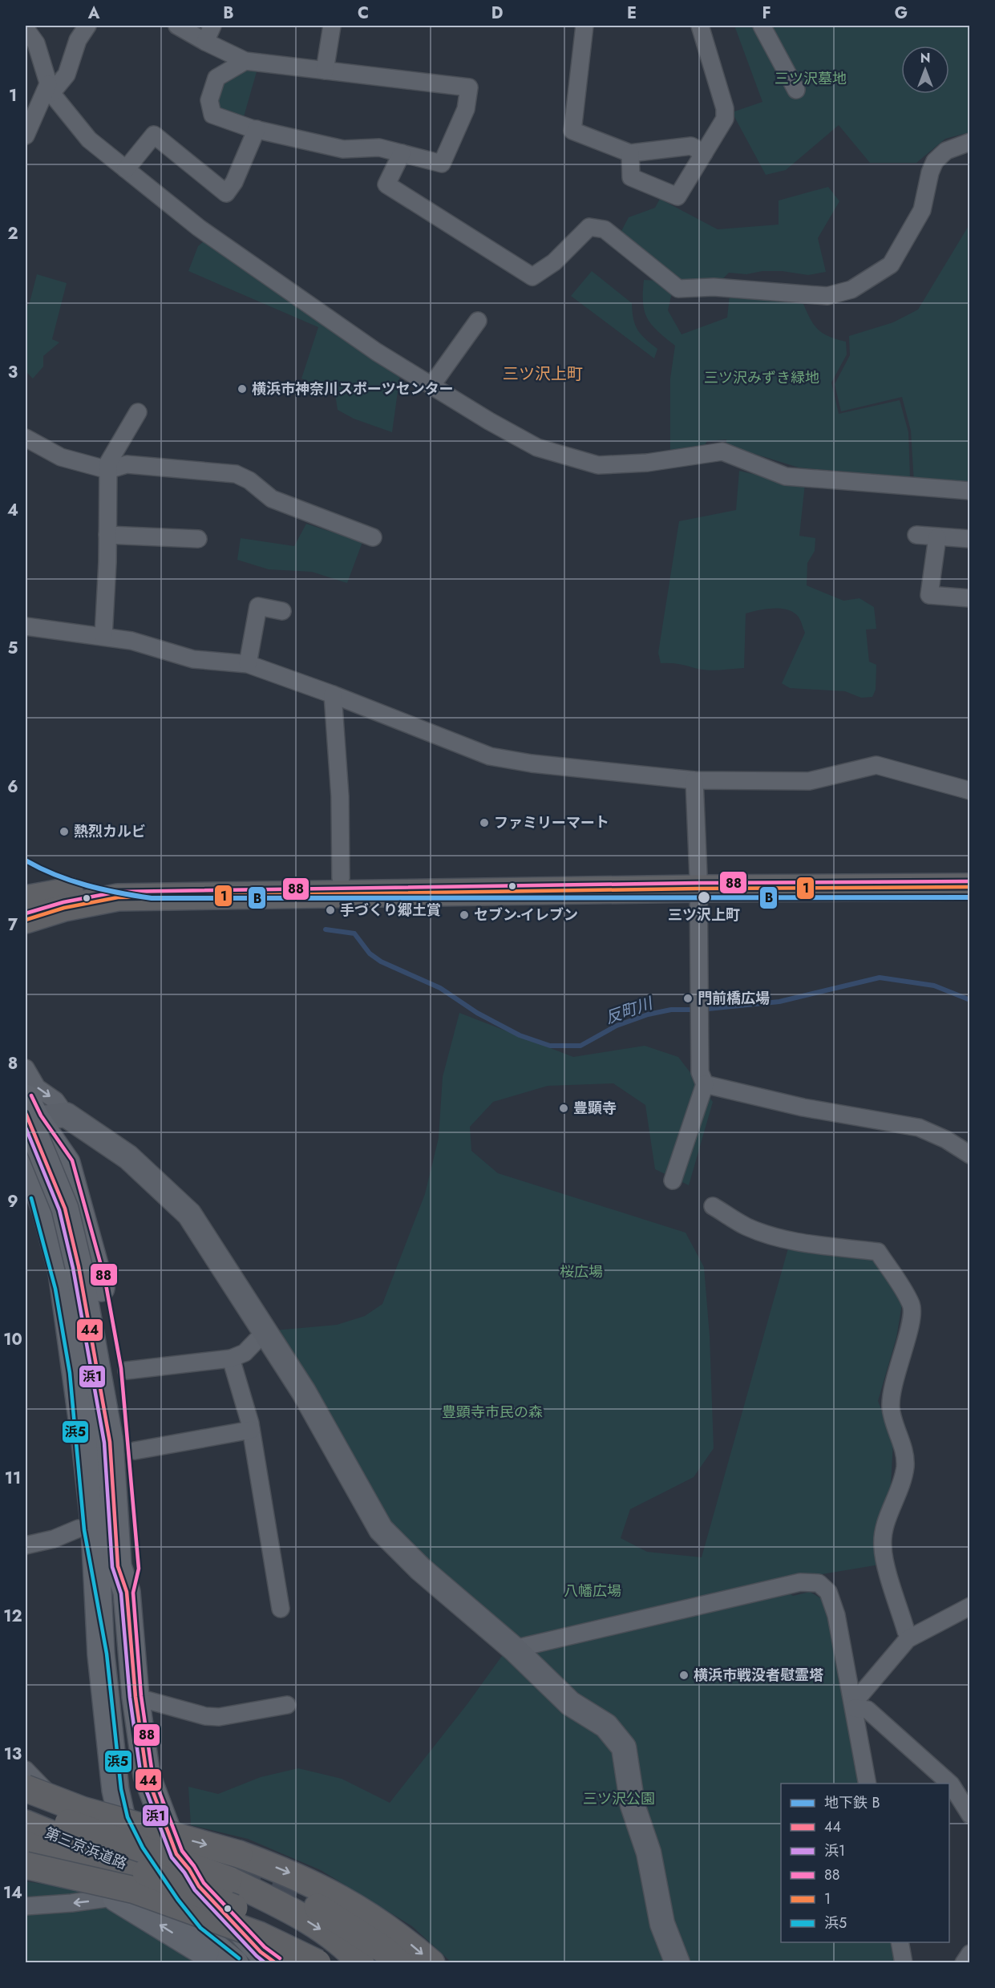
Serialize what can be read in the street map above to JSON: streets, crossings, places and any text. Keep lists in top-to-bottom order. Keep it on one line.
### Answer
{"streets":{"highway":["第三京浜道路"]},"districts":["三ツ沢上町"],"water":["反町川"],"parks":["三ツ沢墓地","三ツ沢みずき緑地","桜広場","豊顕寺市民の森","八幡広場","三ツ沢公園"],"places":["横浜市神奈川スポーツセンター","ファミリーマート","熱烈カルビ","三ツ沢上町","手づくり郷土賞","セブン-イレブン","門前橋広場","豊顕寺","横浜市戦没者慰霊塔"],"lines":["metro line B","transit line 88","transit line 1","transit line 44","transit line 浜1","transit line 浜5"],"legend":["地下鉄 B","44","浜1","88","1","浜5"],"north":"top","grid":{"columns":["A","B","C","D","E","F","G"],"rows":["1","2","3","4","5","6","7","8","9","10","11","12","13","14"]}}
